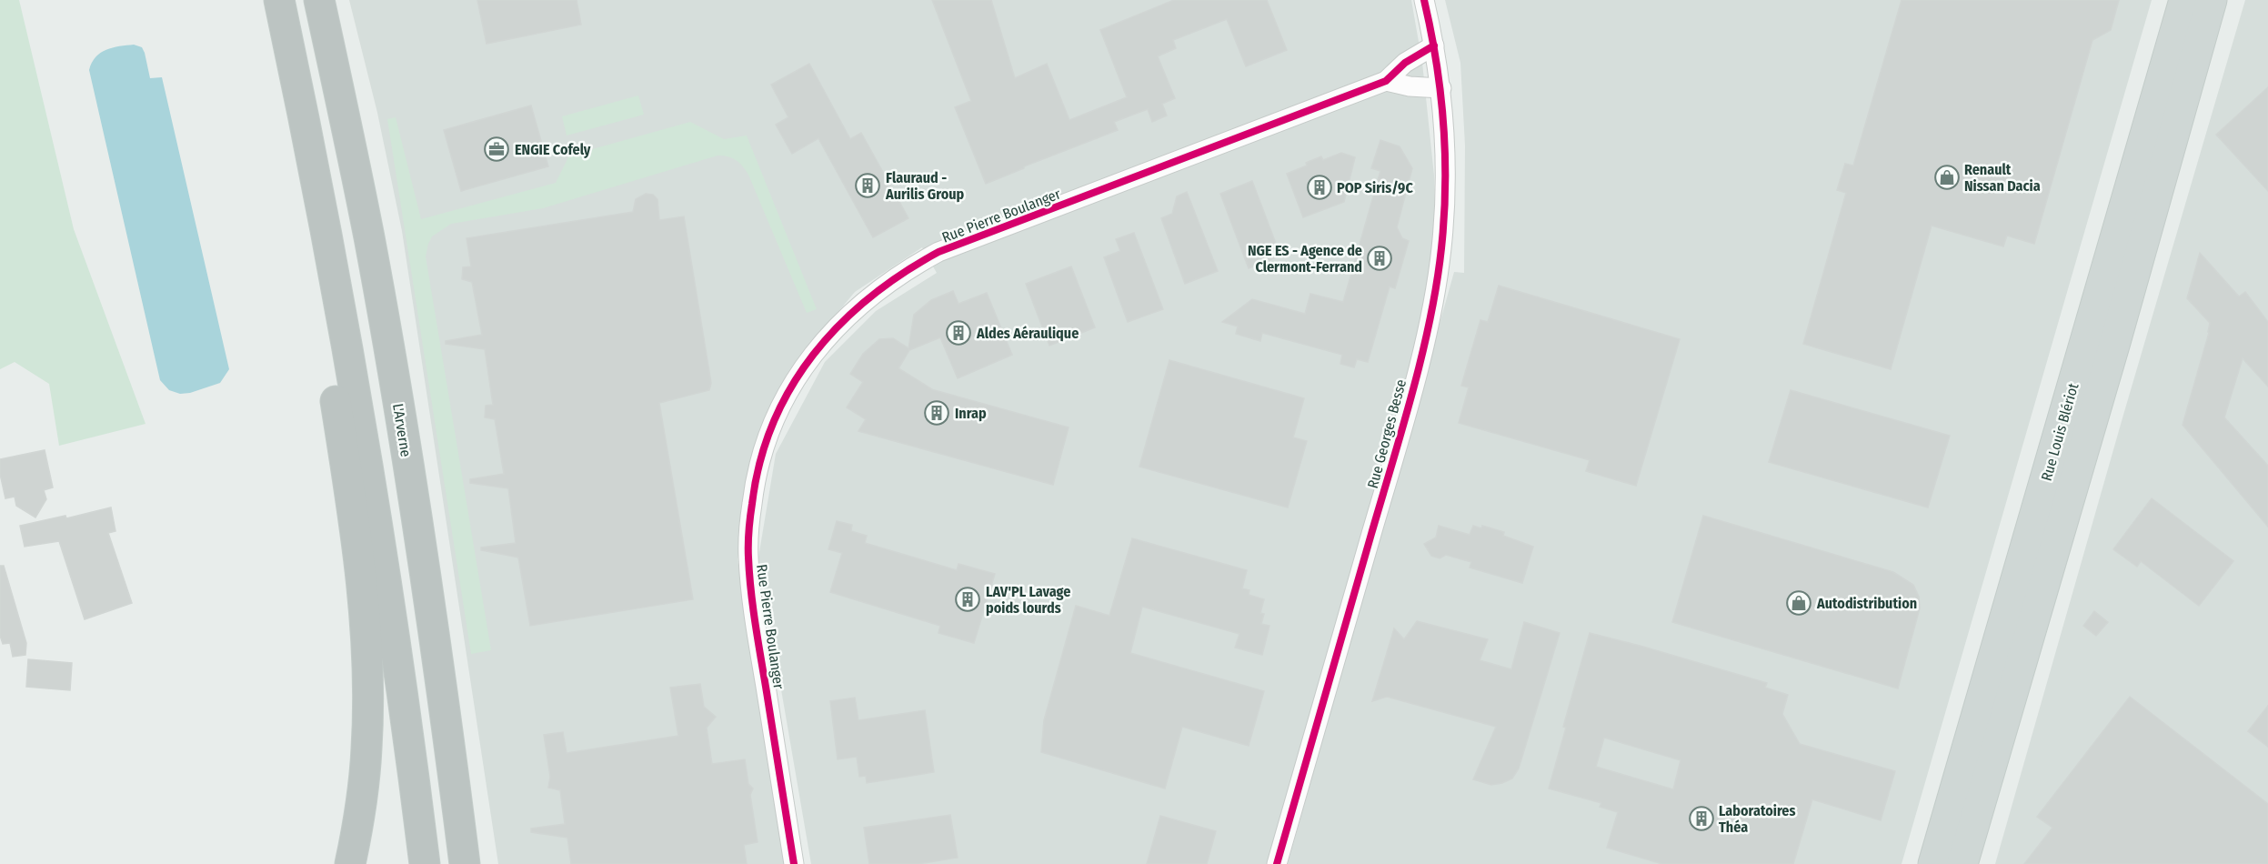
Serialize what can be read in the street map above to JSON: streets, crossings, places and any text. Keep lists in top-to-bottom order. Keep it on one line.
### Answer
{"streets":{"highway":["L'Arverne"],"main road":["Rue Louis Blériot"],"street":["Rue Pierre Boulanger","Rue Georges Besse"]},"crossings":[["Rue Pierre Boulanger","Rue Georges Besse"]],"places":{"office":["ENGIE Cofely"],"shop":["Renault Nissan Dacia","Autodistribution"],"building":["Flauraud - Aurilis Group","POP Siris/9C","NGE ES - Agence de Clermont-Ferrand","Aldes Aéraulique","Inrap","LAV'PL Lavage poids lourds","Laboratoires Théa"]}}
